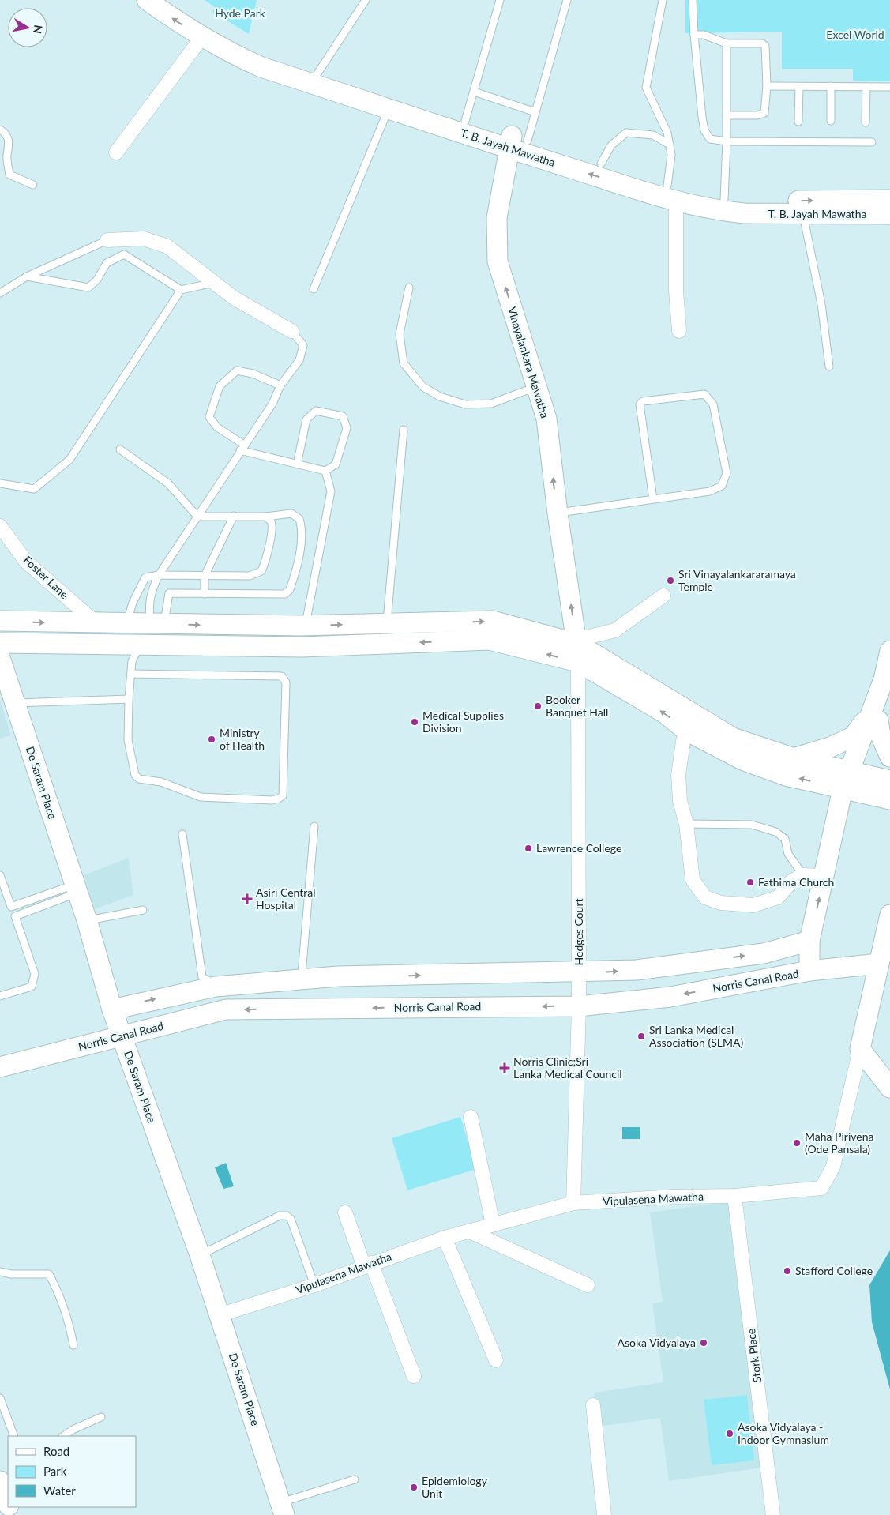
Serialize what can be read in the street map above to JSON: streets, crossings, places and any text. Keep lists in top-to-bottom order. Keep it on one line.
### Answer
{"streets":{"main road":["T. B. Jayah Mawatha","Vinayalankara Mawatha","De Saram Place","Norris Canal Road","Vipulasena Mawatha"],"street":["Foster Lane","Hedges Court","Stork Place"]},"crossings":[["T. B. Jayah Mawatha","Vinayalankara Mawatha"],["Vinayalankara Mawatha","Hedges Court"],["De Saram Place","Norris Canal Road"],["De Saram Place","Vipulasena Mawatha"],["Hedges Court","Norris Canal Road"],["Hedges Court","Vipulasena Mawatha"],["Norris Canal Road","Vipulasena Mawatha"],["Vipulasena Mawatha","Stork Place"]],"one_way":["Vinayalankara Mawatha"],"parks":["Hyde Park","Excel World"],"places":{"other":["Sri Vinayalankararamaya Temple","Booker Banquet Hall","Medical Supplies Division","Ministry of Health","Lawrence College","Fathima Church","Sri Lanka Medical Association (SLMA)","Maha Pirivena (Ode Pansala)","Stafford College","Asoka Vidyalaya","Asoka Vidyalaya - Indoor Gymnasium","Epidemiology Unit"],"health":["Asiri Central Hospital","Norris Clinic;Sri Lanka Medical Council"]},"legend":["Road","Park","Water"],"north":"right"}
